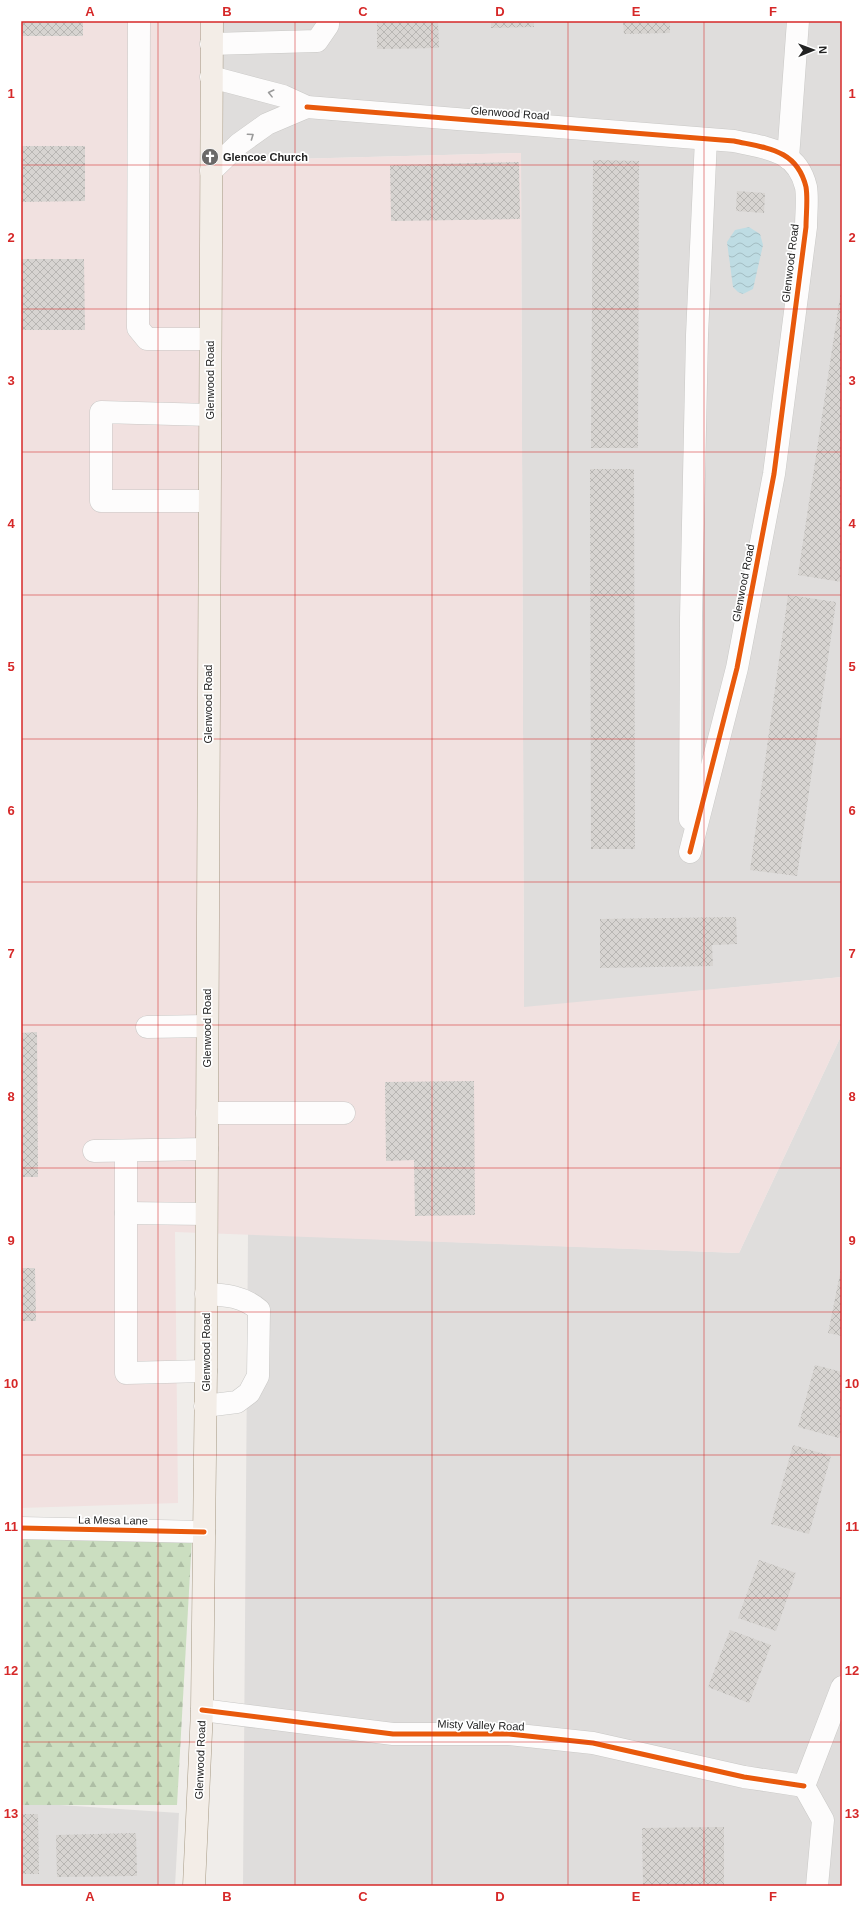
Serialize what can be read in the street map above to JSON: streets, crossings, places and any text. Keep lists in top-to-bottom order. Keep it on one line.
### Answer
{"streets":{"main road":["Glenwood Road"],"street":["La Mesa Lane","Misty Valley Road"]},"crossings":[["Glenwood Road","La Mesa Lane"],["Glenwood Road","Misty Valley Road"]],"places":{"church":["Glencoe Church"]},"north":"right","grid":{"columns":["A","B","C","D","E","F"],"rows":["1","2","3","4","5","6","7","8","9","10","11","12","13"]}}
